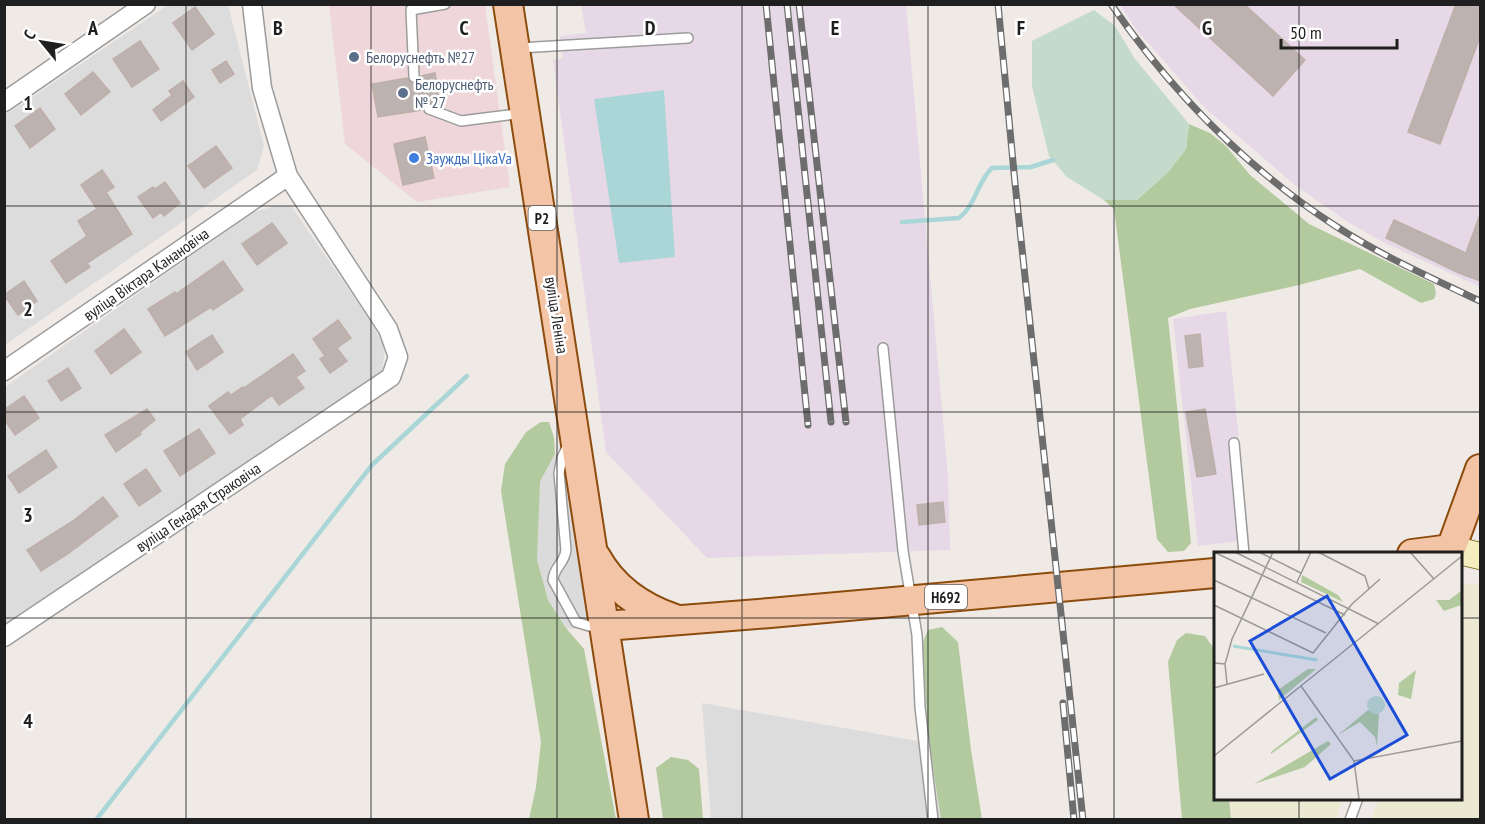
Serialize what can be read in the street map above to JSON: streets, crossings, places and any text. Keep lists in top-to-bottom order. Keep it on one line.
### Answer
{"streets":{"main road":["Р2","вуліца Леніна","Н692"],"street":["вуліца Віктара Канановіча","вуліца Генадзя Страковіча"]},"crossings":[["Р2","вуліца Леніна"],["Р2","Н692"],["вуліца Віктара Канановіча","вуліца Генадзя Страковіча"],["вуліца Леніна","Н692"]],"places":["Белоруснефть №27","Белоруснефть № 27","Заужды ЦікаVа"],"scale_bar":"50 m","north":"top left","grid":{"columns":["A","B","C","D","E","F","G"],"rows":["1","2","3","4"]}}
